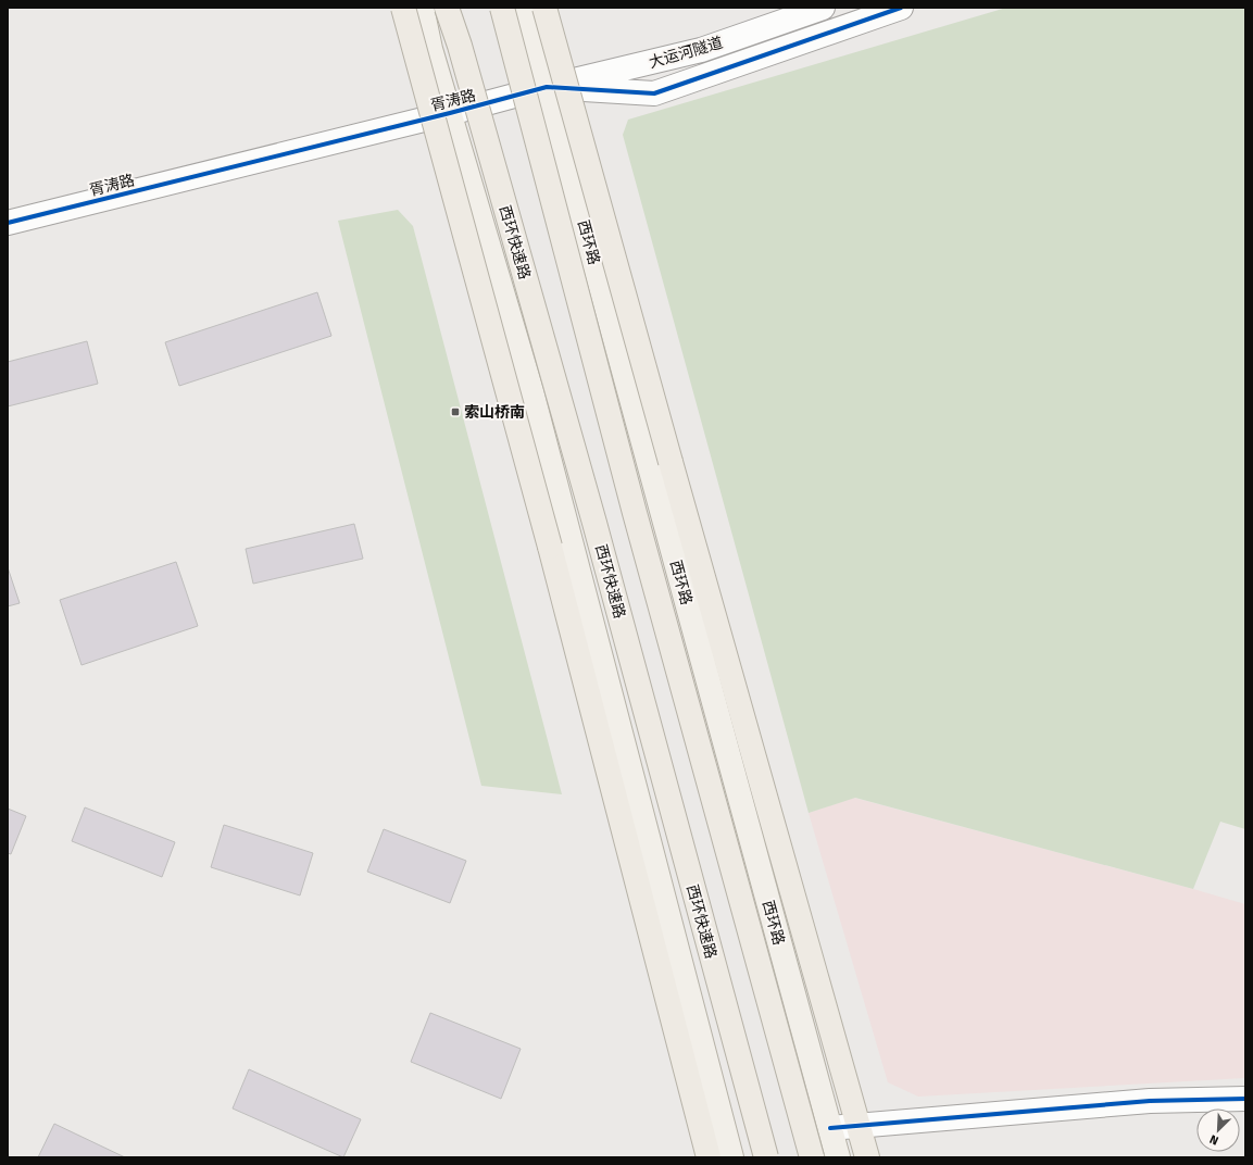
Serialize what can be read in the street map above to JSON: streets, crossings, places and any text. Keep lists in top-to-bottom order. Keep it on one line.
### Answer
{"streets":{"highway":["西环快速路"],"main road":["西环路"],"street":["大运河隧道","胥涛路"]},"crossings":[["大运河隧道","胥涛路"],["大运河隧道","西环路"],["胥涛路","西环路"]],"places":{"transit":["索山桥南"]},"north":"bottom left"}
